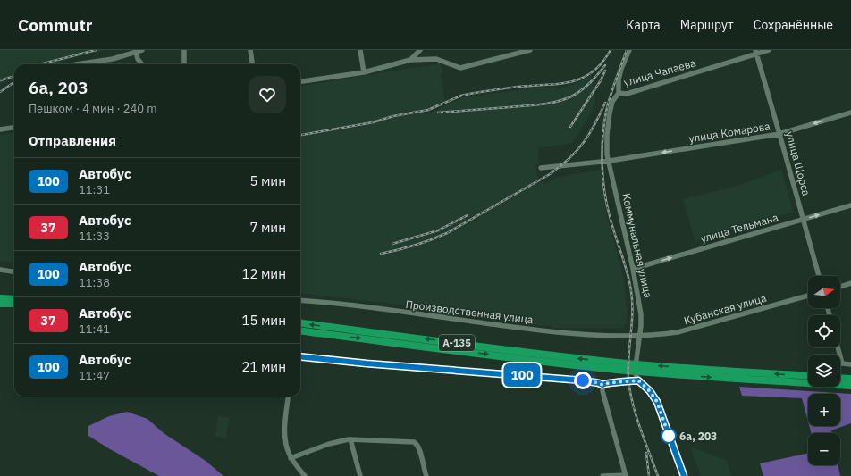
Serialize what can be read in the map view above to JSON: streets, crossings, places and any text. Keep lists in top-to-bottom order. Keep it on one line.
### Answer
{"streets":{"highway":["А-135"],"street":["улица Чапаева","улица Комарова","улица Щорса","улица Тельмана","Коммунальная улица","Кубанская улица","Производственная улица"]},"crossings":[["улица Чапаева","улица Щорса"],["улица Чапаева","Коммунальная улица"],["улица Комарова","улица Щорса"],["улица Комарова","Коммунальная улица"],["улица Щорса","улица Тельмана"],["улица Тельмана","Коммунальная улица"],["Коммунальная улица","Кубанская улица"],["Коммунальная улица","Производственная улица"],["Кубанская улица","Производственная улица"]],"one_way":["улица Комарова","улица Тельмана"],"places":["6a, 203"],"lines":["bus line 100"],"north":"right","page":{"header":"Commutr","nav":["Карта","Маршрут","Сохранённые"],"on_map":"100","heading":[["6a, 203","Пешком · 4 мин · 240 m"],"Отправления"],"list":[{"mark":"100","name":"Автобус","note":"11:31","value":"5 мин"},{"mark":"37","name":"Автобус","note":"11:33","value":"7 мин"},{"mark":"100","name":"Автобус","note":"11:38","value":"12 мин"},{"mark":"37","name":"Автобус","note":"11:41","value":"15 мин"},{"mark":"100","name":"Автобус","note":"11:47","value":"21 мин"}],"map_buttons":["+","−"]}}
